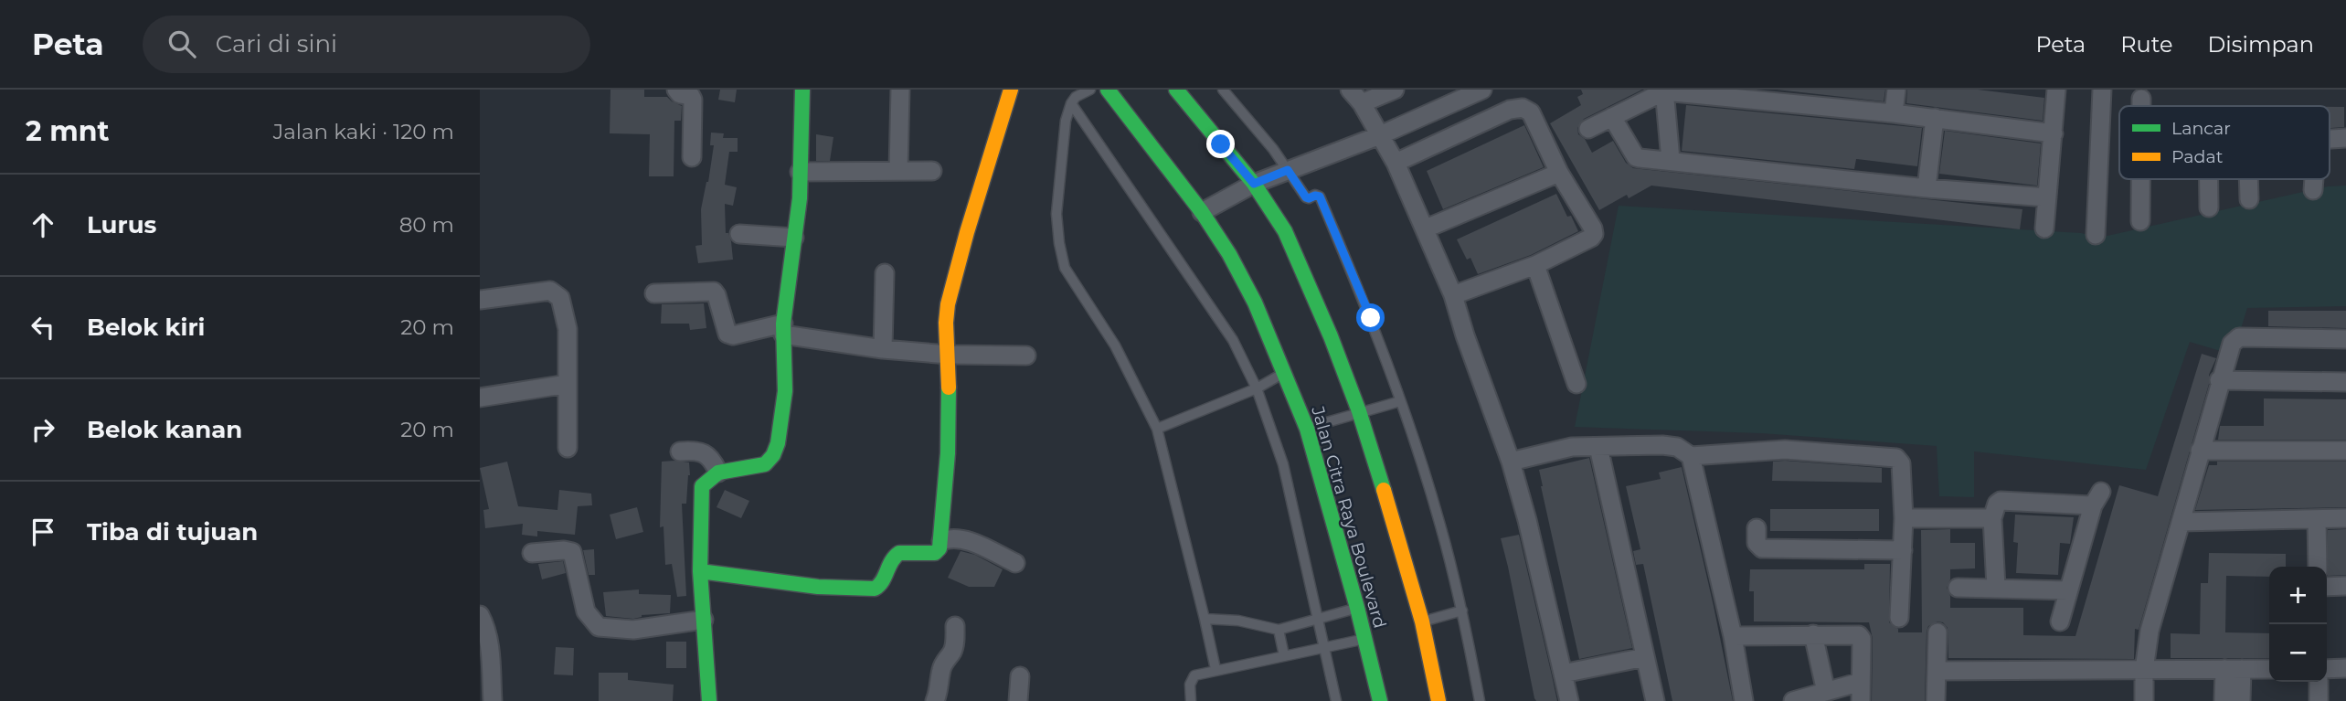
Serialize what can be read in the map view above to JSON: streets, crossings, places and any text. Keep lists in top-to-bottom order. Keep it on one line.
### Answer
{"streets":{"street":["Jalan Citra Raya Boulevard"]},"legend":["Lancar","Padat"],"page":{"header":"Peta","search":"Cari di sini","nav":["Peta","Rute","Disimpan"],"heading":["2 mnt","Jalan kaki · 120 m"],"list":[["Lurus","80 m"],["Belok kiri","20 m"],["Belok kanan","20 m"],"Tiba di tujuan"],"map_buttons":["+","−"]}}
